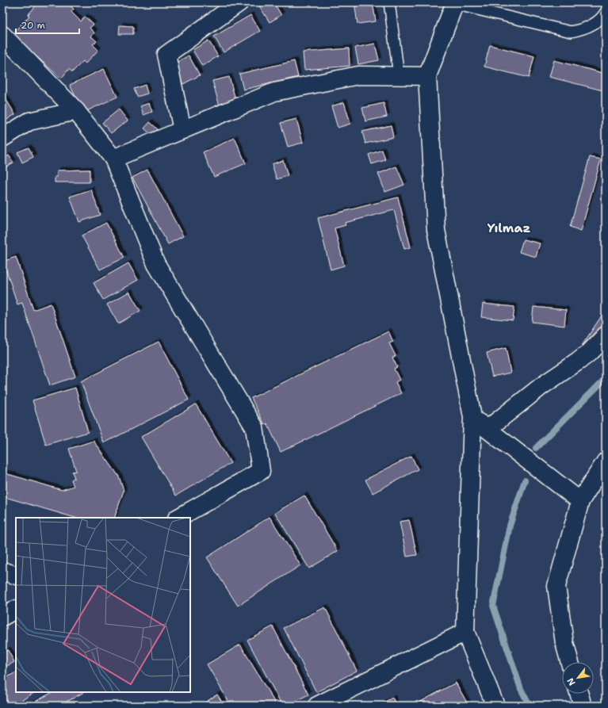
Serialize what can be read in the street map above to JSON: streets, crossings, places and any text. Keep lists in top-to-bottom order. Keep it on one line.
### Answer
{"districts":["Yılmaz"],"scale_bar":"20 m","north":"bottom left"}
